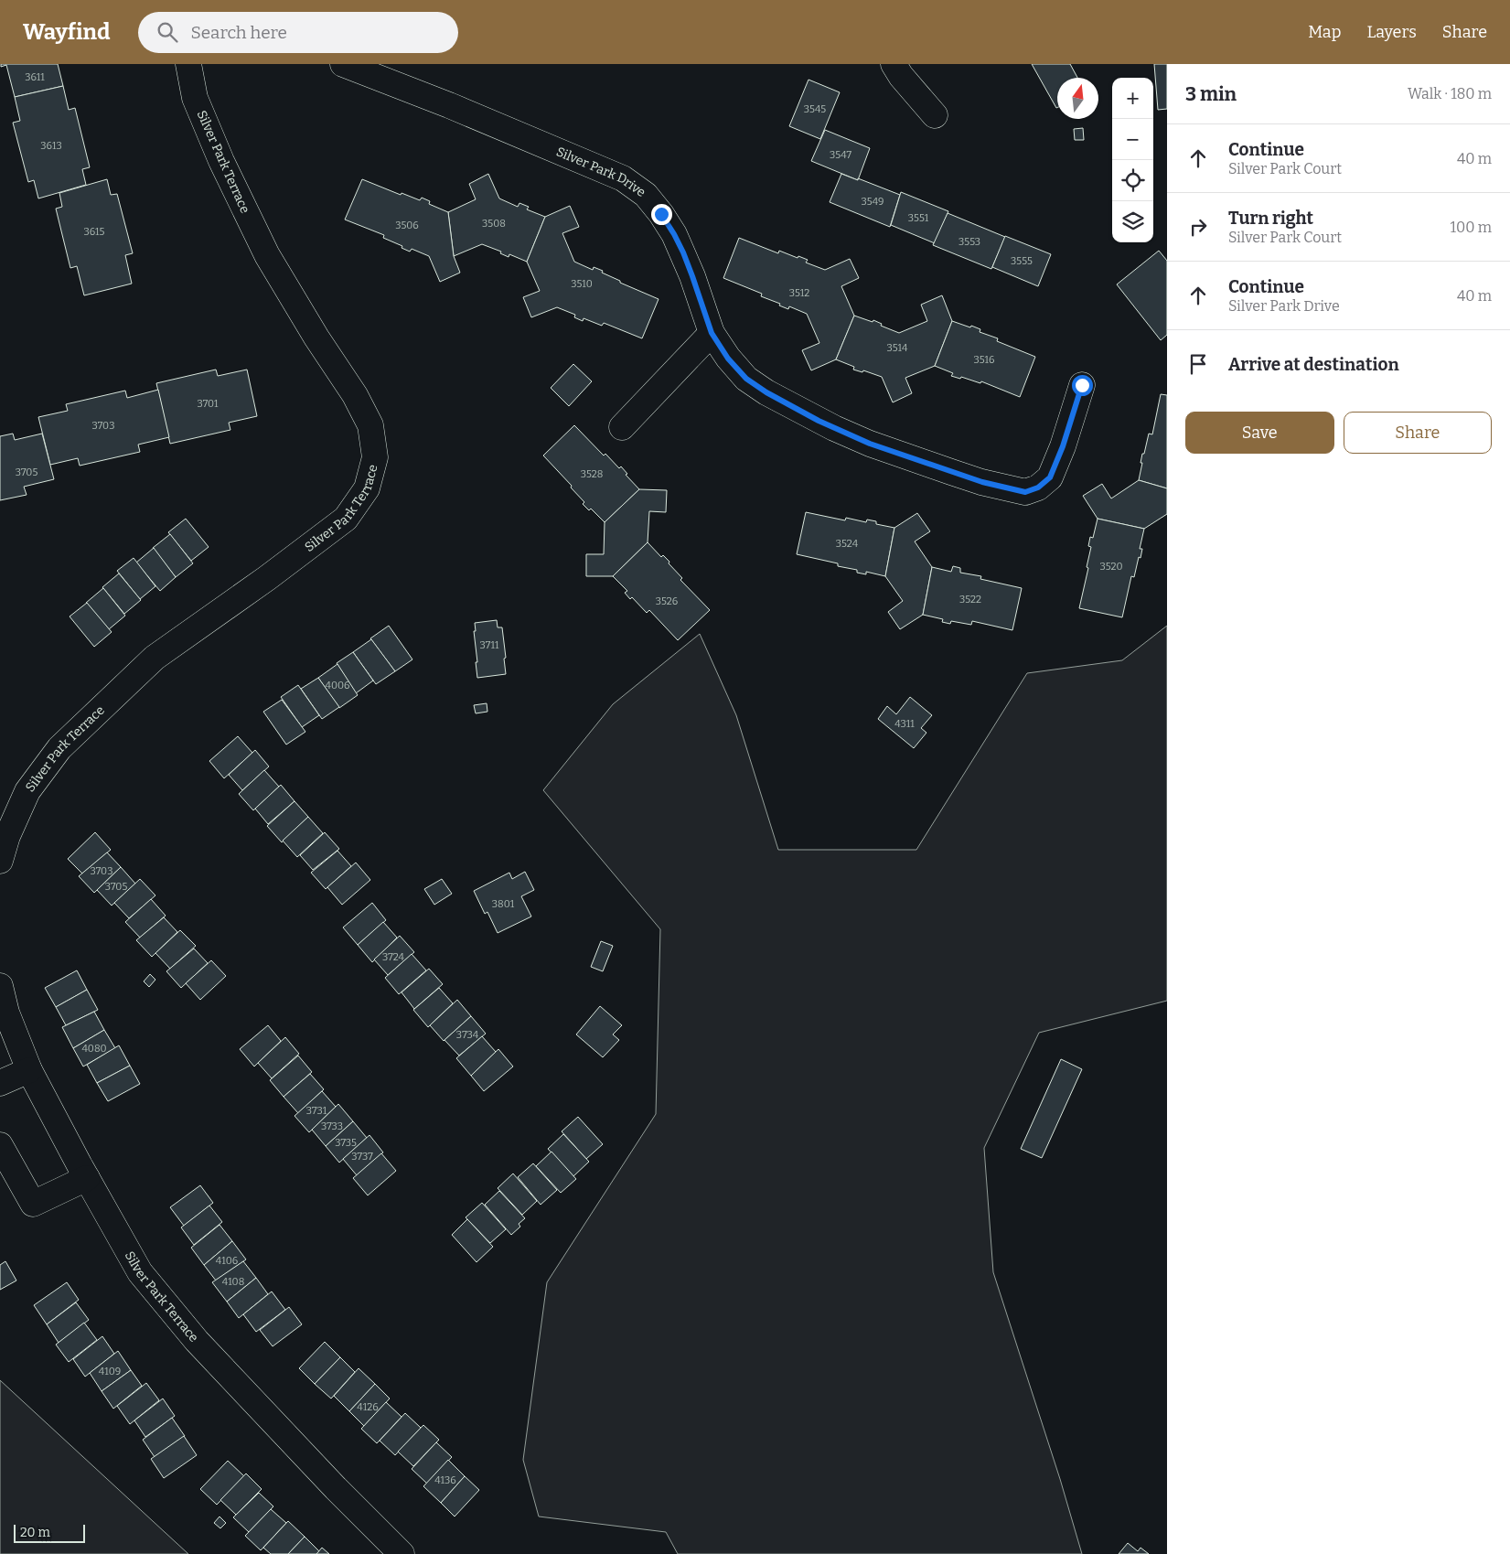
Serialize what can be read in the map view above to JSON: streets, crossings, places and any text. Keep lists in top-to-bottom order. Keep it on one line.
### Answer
{"streets":{"street":["Silver Park Terrace","Silver Park Drive"]},"house_numbers":["3611","3545","3613","3547","3549","3551","3508","3506","3615","3553","3555","3510","3512","3514","3516","3701","3703","3705","3528","3524","3520","3522","3526","3711","4006","4311","3703","3705","3801","3724","3734","4080","3731","3733","3735","3737","4106","4108","4109","4126","4136"],"scale_bar":"20 m","north":"top","page":{"header":"Wayfind","search":"Search here","nav":["Map","Layers","Share"],"heading":["3 min","Walk · 180 m"],"map_buttons":["+","−"],"list":[["Continue","Silver Park Court","40 m"],["Turn right","Silver Park Court","100 m"],["Continue","Silver Park Drive","40 m"],"Arrive at destination"],"buttons":["Save","Share"],"scale":"20 m"}}
